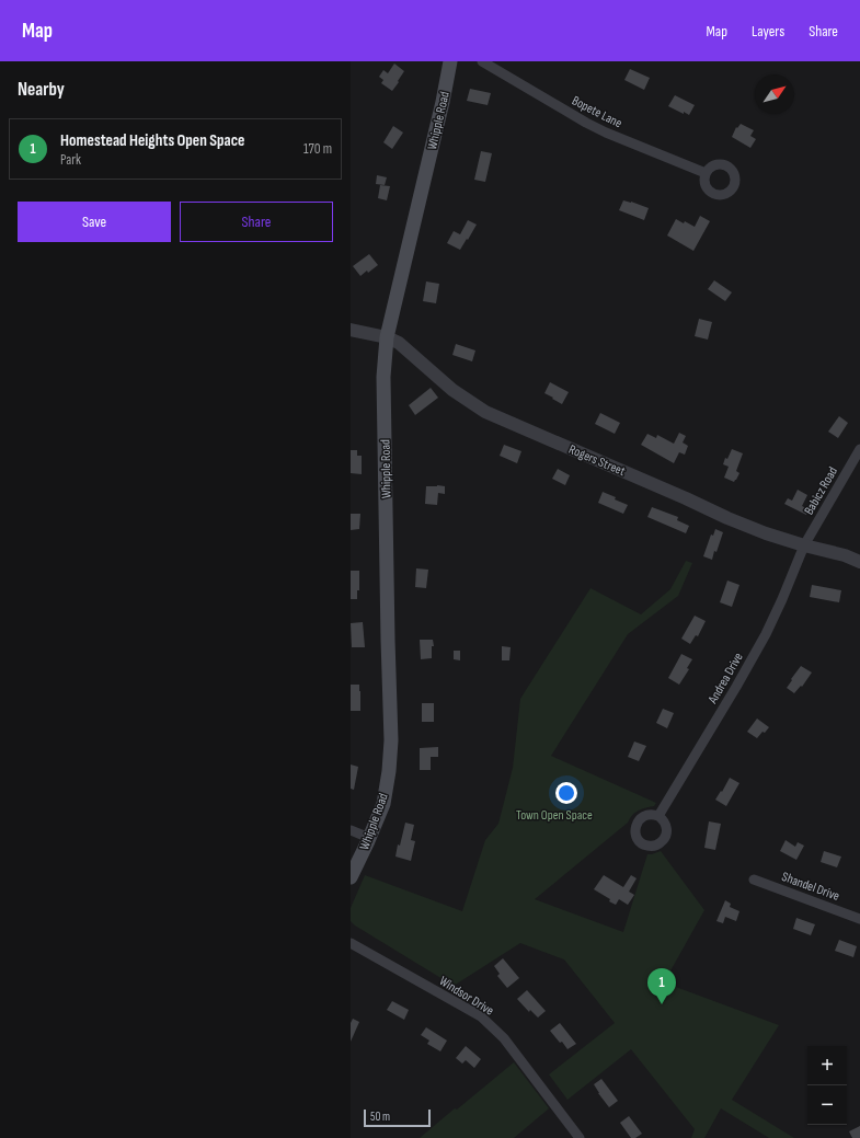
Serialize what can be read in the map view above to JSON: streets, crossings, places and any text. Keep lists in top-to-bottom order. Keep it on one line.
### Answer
{"streets":{"main road":["Whipple Road"],"street":["Bopete Lane","Rogers Street","Babicz Road","Andrea Drive","Shandel Drive","Windsor Drive"]},"crossings":[["Whipple Road","Rogers Street"],["Rogers Street","Babicz Road"],["Rogers Street","Andrea Drive"],["Babicz Road","Andrea Drive"]],"parks":["Town Open Space"],"scale_bar":"50 m","north":"top right","page":{"header":"Map","nav":["Map","Layers","Share"],"heading":"Nearby","list":[{"mark":"1","name":"Homestead Heights Open Space","note":"Park","value":"170 m"}],"buttons":["Save","Share"],"pins":"1","map_buttons":["+","−"],"scale":"50 m"}}
